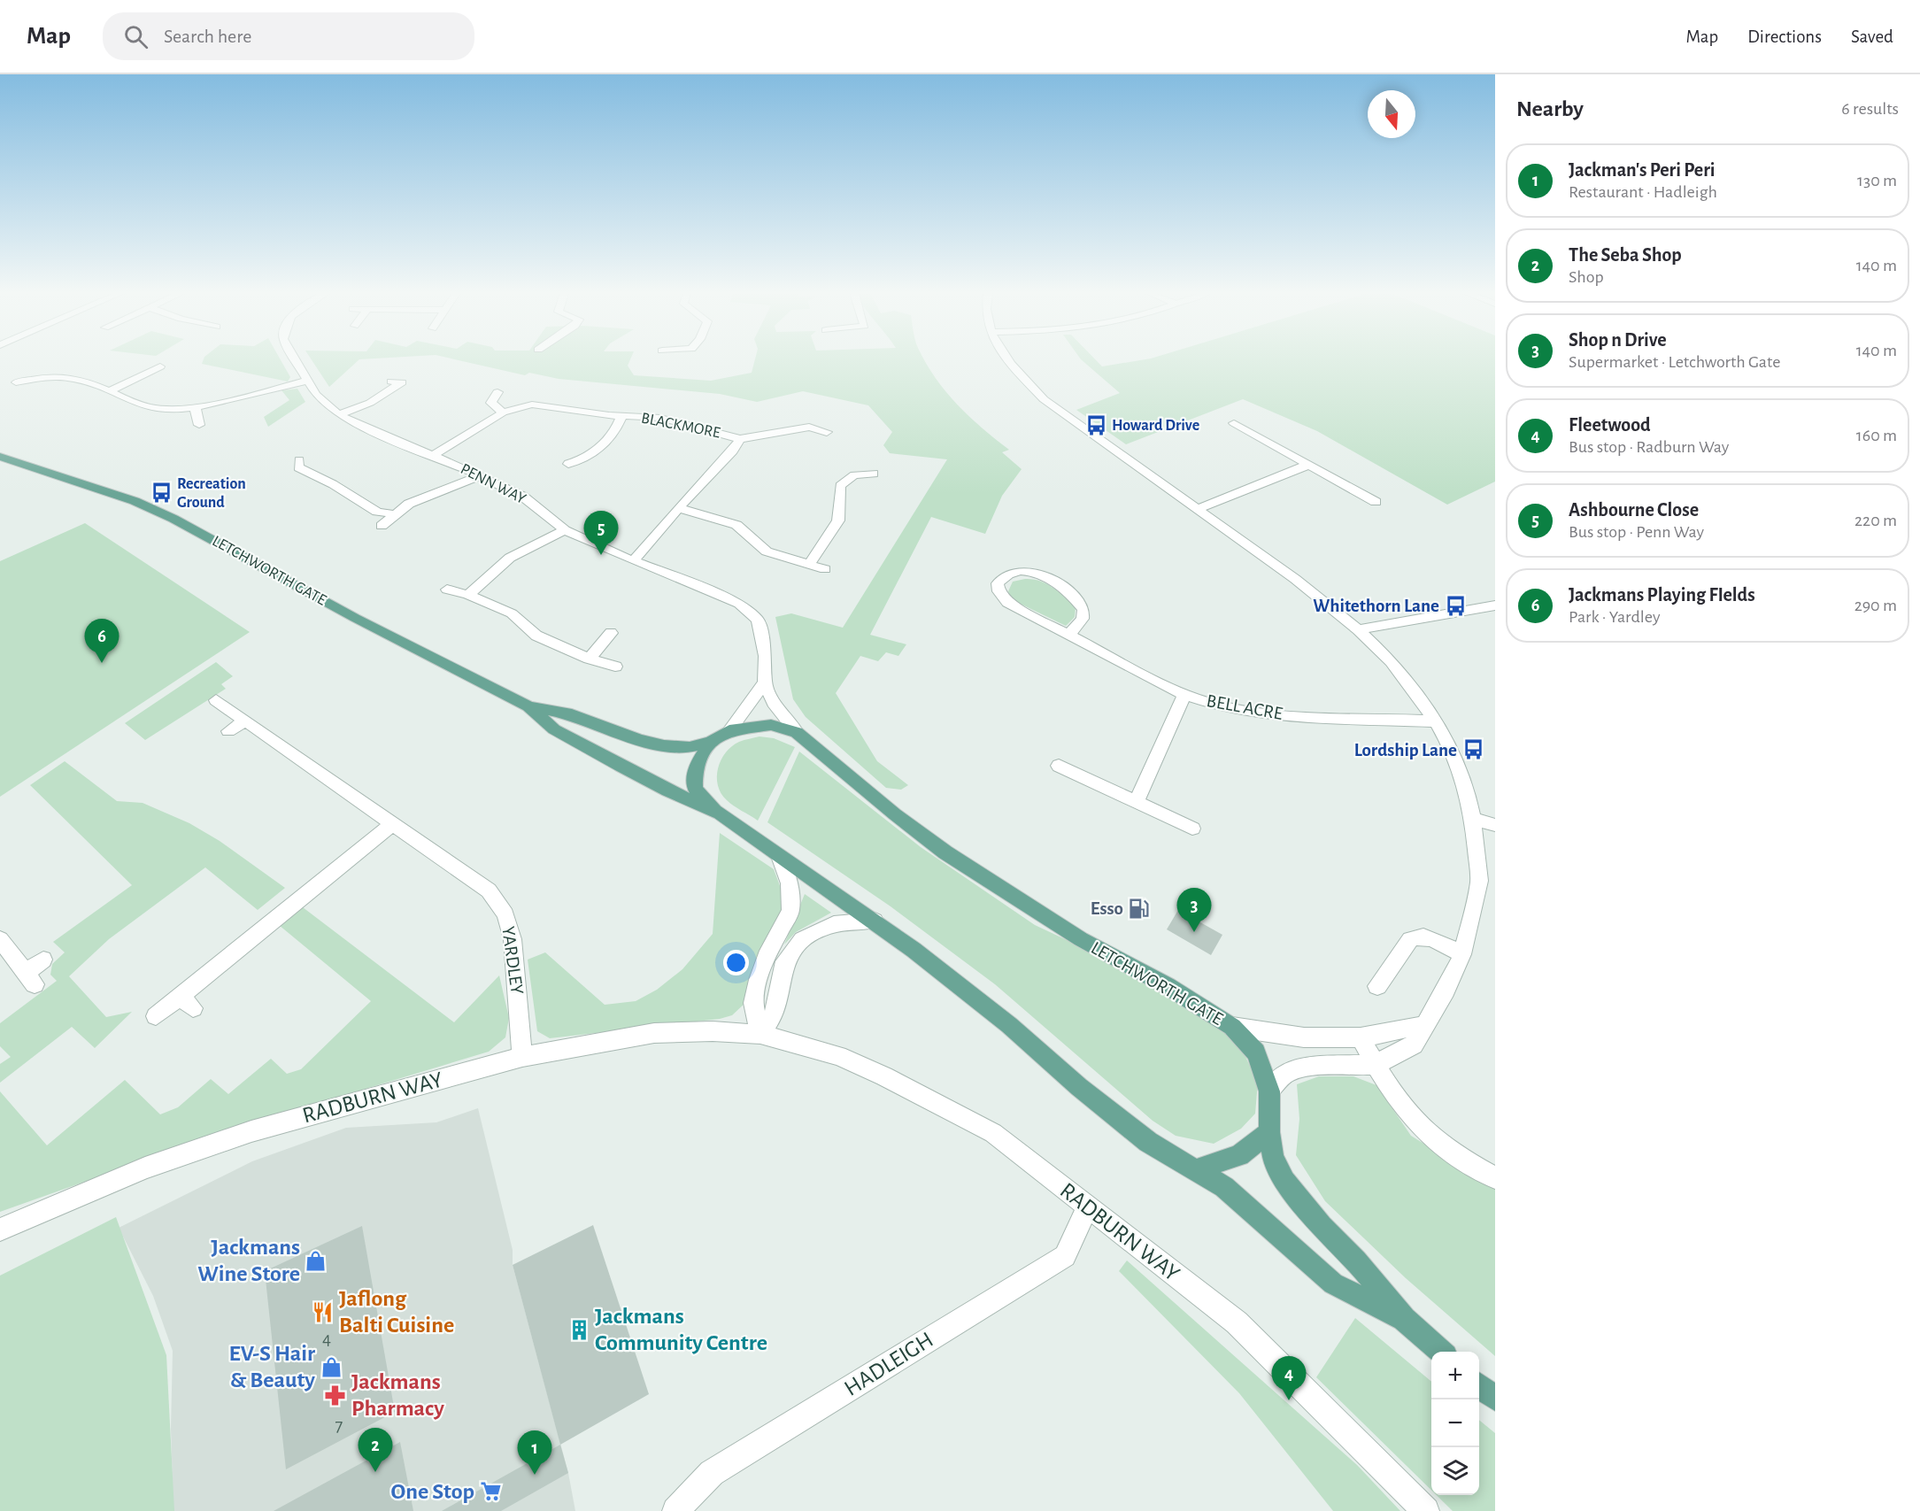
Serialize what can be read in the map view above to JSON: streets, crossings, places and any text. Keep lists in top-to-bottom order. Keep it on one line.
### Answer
{"streets":{"main road":["LETCHWORTH GATE"],"street":["BLACKMORE","PENN WAY","BELL ACRE","YARDLEY","RADBURN WAY","HADLEIGH"]},"crossings":[["BLACKMORE","PENN WAY"],["PENN WAY","LETCHWORTH GATE"],["YARDLEY","RADBURN WAY"],["RADBURN WAY","HADLEIGH"]],"places":{"bus stop":["Howard Drive","Recreation Ground","Whitethorn Lane","Lordship Lane"],"fuel station":["Esso"],"shop":["Jackmans Wine Store","EV-S Hair & Beauty"],"restaurant":["Jaflong Balti Cuisine"],"building":["Jackmans Community Centre"],"pharmacy":["Jackmans Pharmacy"],"supermarket":["One Stop"]},"house_numbers":["4","7"],"north":"bottom","page":{"header":"Map","search":"Search here","nav":["Map","Directions","Saved"],"heading":["Nearby","6 results"],"list":[{"mark":"1","name":"Jackman's Peri Peri","note":"Restaurant · Hadleigh","value":"130 m"},{"mark":"2","name":"The Seba Shop","note":"Shop","value":"140 m"},{"mark":"3","name":"Shop n Drive","note":"Supermarket · Letchworth Gate","value":"140 m"},{"mark":"4","name":"Fleetwood","note":"Bus stop · Radburn Way","value":"160 m"},{"mark":"5","name":"Ashbourne Close","note":"Bus stop · Penn Way","value":"220 m"},{"mark":"6","name":"Jackmans Playing FIelds","note":"Park · Yardley","value":"290 m"}],"pins":["5","6","3","4","2","1"],"map_buttons":["+","−"]}}
